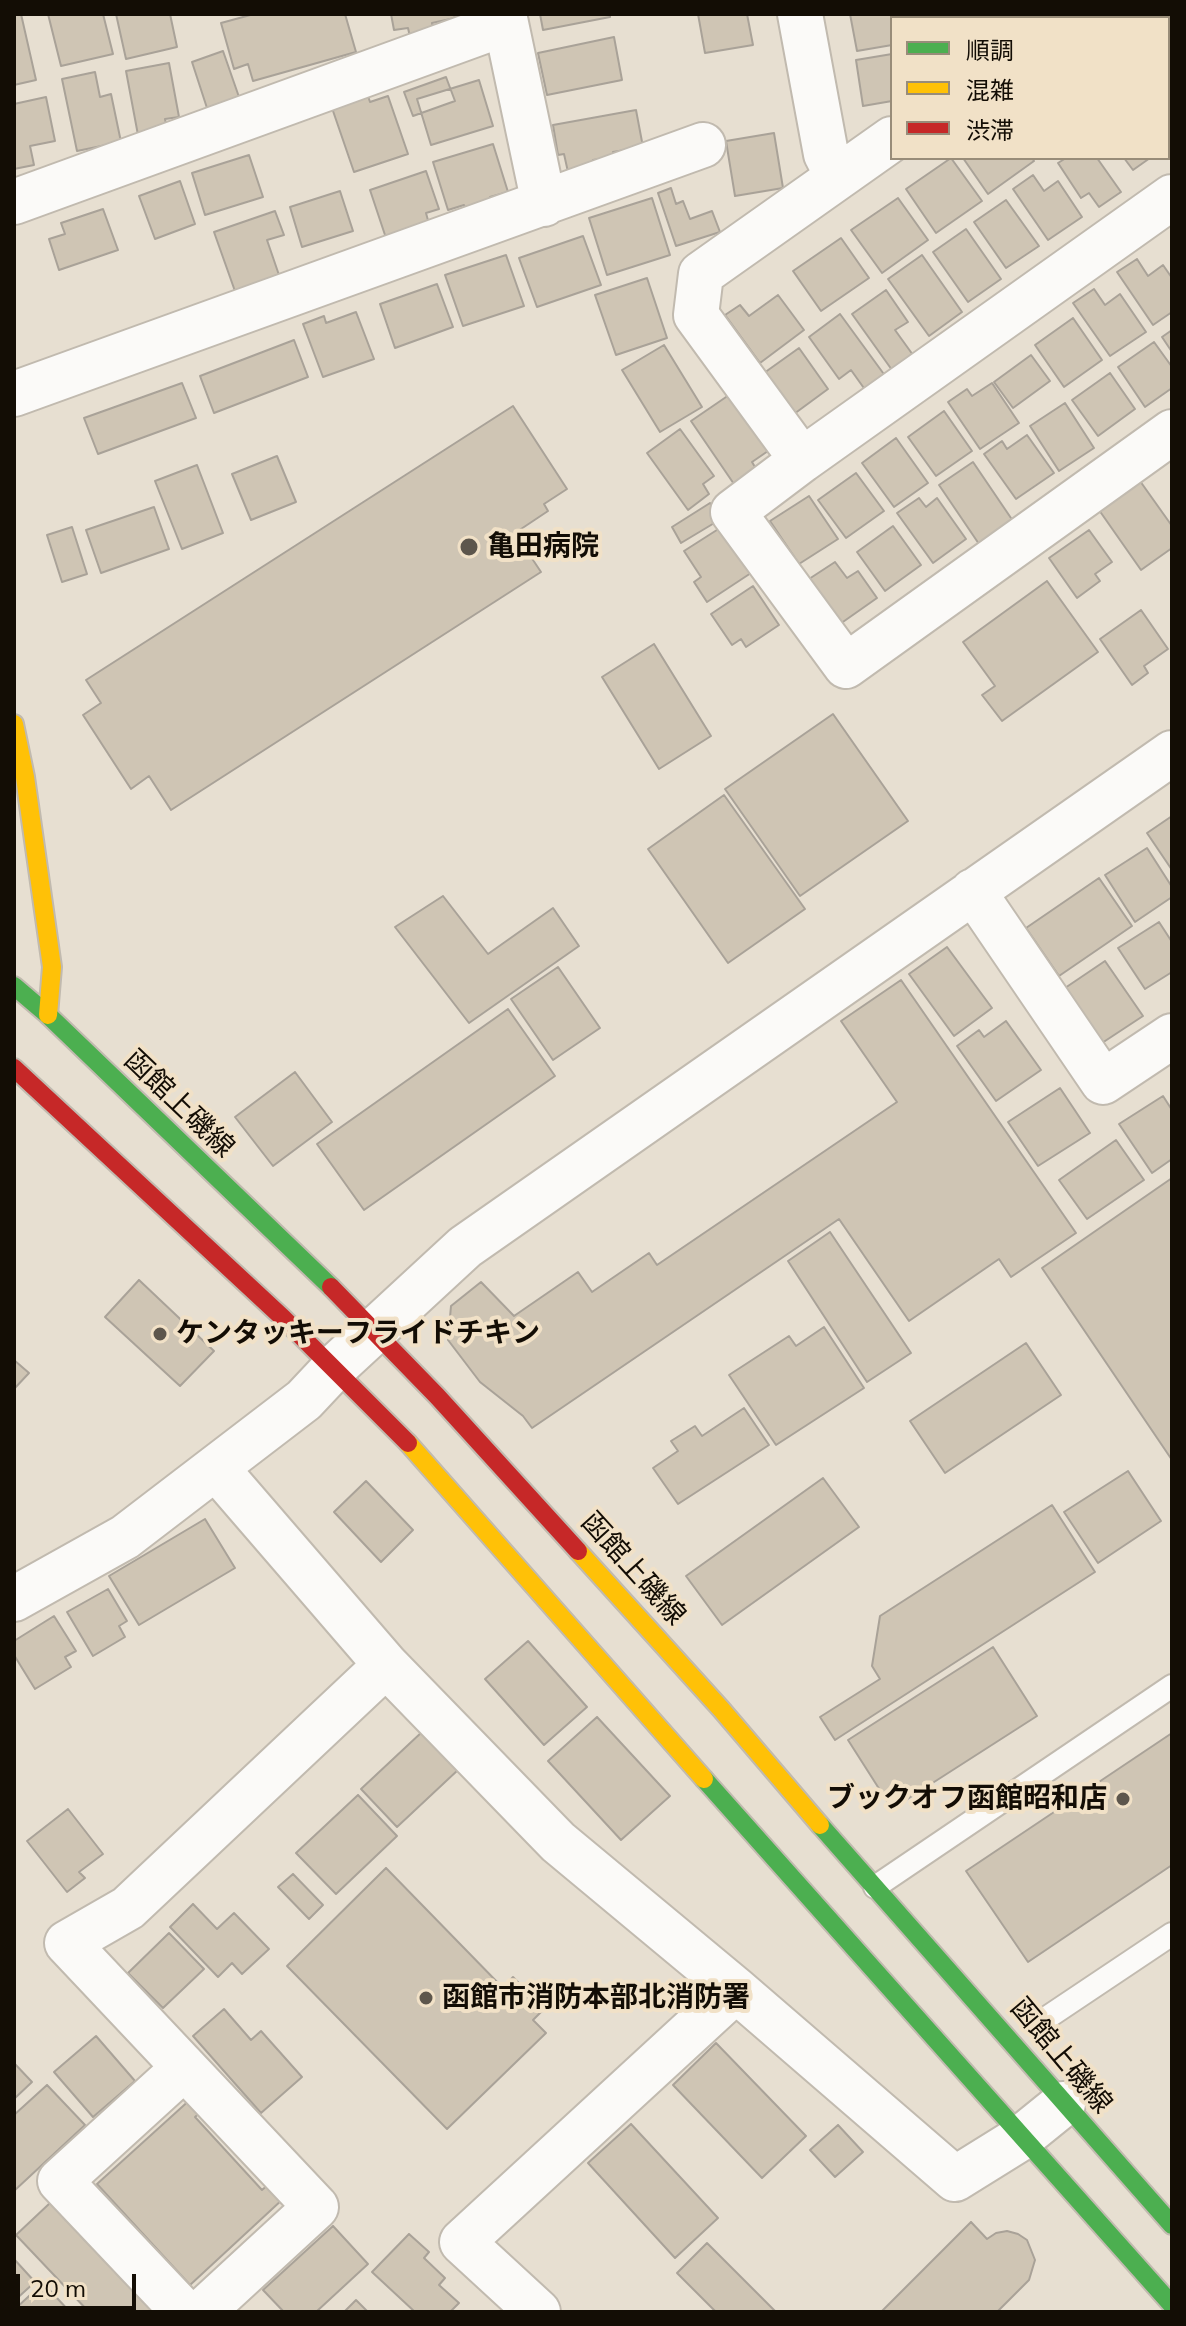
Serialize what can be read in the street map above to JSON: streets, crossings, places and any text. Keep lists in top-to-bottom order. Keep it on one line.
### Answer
{"streets":{"main road":["函館上磯線"]},"places":["亀田病院","ケンタッキーフライドチキン","ブックオフ函館昭和店","函館市消防本部北消防署"],"legend":["順調","混雑","渋滞"],"scale_bar":"20 m"}
